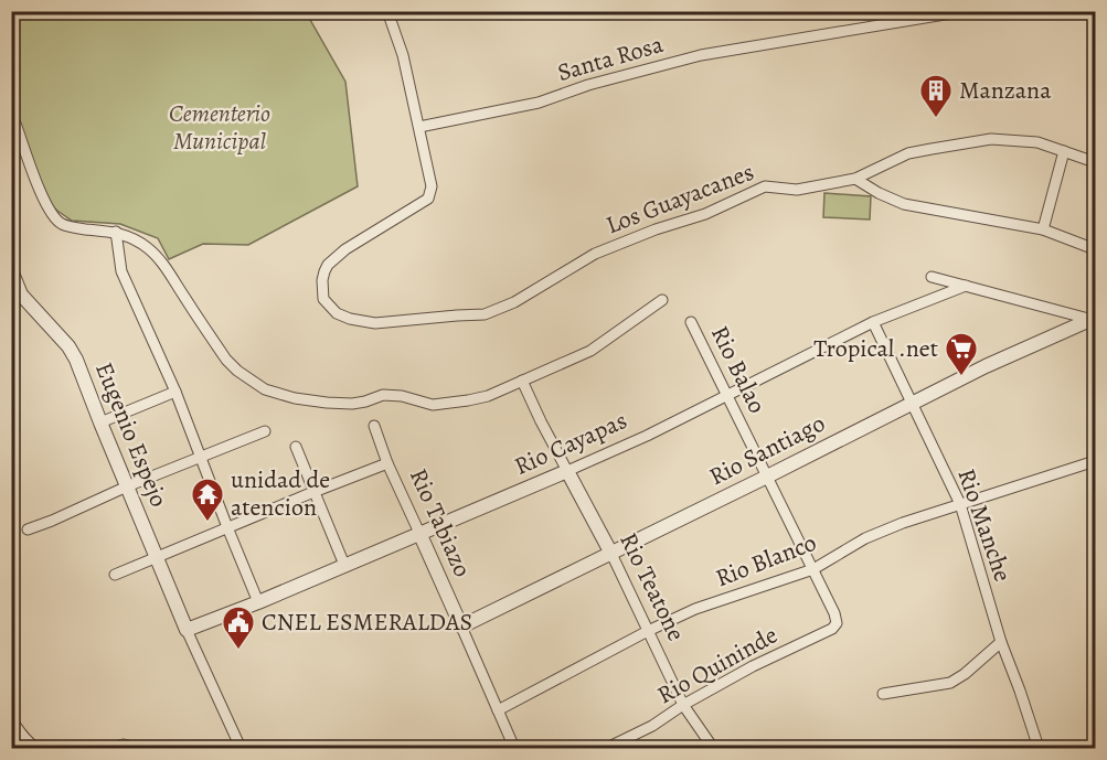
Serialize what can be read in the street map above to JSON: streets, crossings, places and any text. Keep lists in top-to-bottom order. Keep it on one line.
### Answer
{"streets":{"street":["Santa Rosa","Los Guayacanes","Rio Balao","Eugenio Espejo","Rio Cayapas","Rio Santiago","Rio Tabiazo","Rio Manche","Rio Blanco","Rio Teatone","Rio Quininde"]},"crossings":[["Santa Rosa","Los Guayacanes"],["Rio Balao","Rio Cayapas"],["Rio Balao","Rio Santiago"],["Rio Balao","Rio Blanco"],["Rio Balao","Rio Quininde"],["Eugenio Espejo","Rio Cayapas"],["Rio Cayapas","Rio Tabiazo"],["Rio Cayapas","Rio Manche"],["Rio Cayapas","Rio Teatone"],["Rio Santiago","Rio Tabiazo"],["Rio Santiago","Rio Manche"],["Rio Santiago","Rio Teatone"],["Rio Tabiazo","Rio Blanco"],["Rio Manche","Rio Blanco"],["Rio Blanco","Rio Teatone"],["Rio Teatone","Rio Quininde"]],"parks":["Cementerio Municipal"],"places":{"building":["Manzana"],"supermarket":["Tropical .net"],"temple":["unidad de atencion"],"public building":["CNEL ESMERALDAS"]}}
